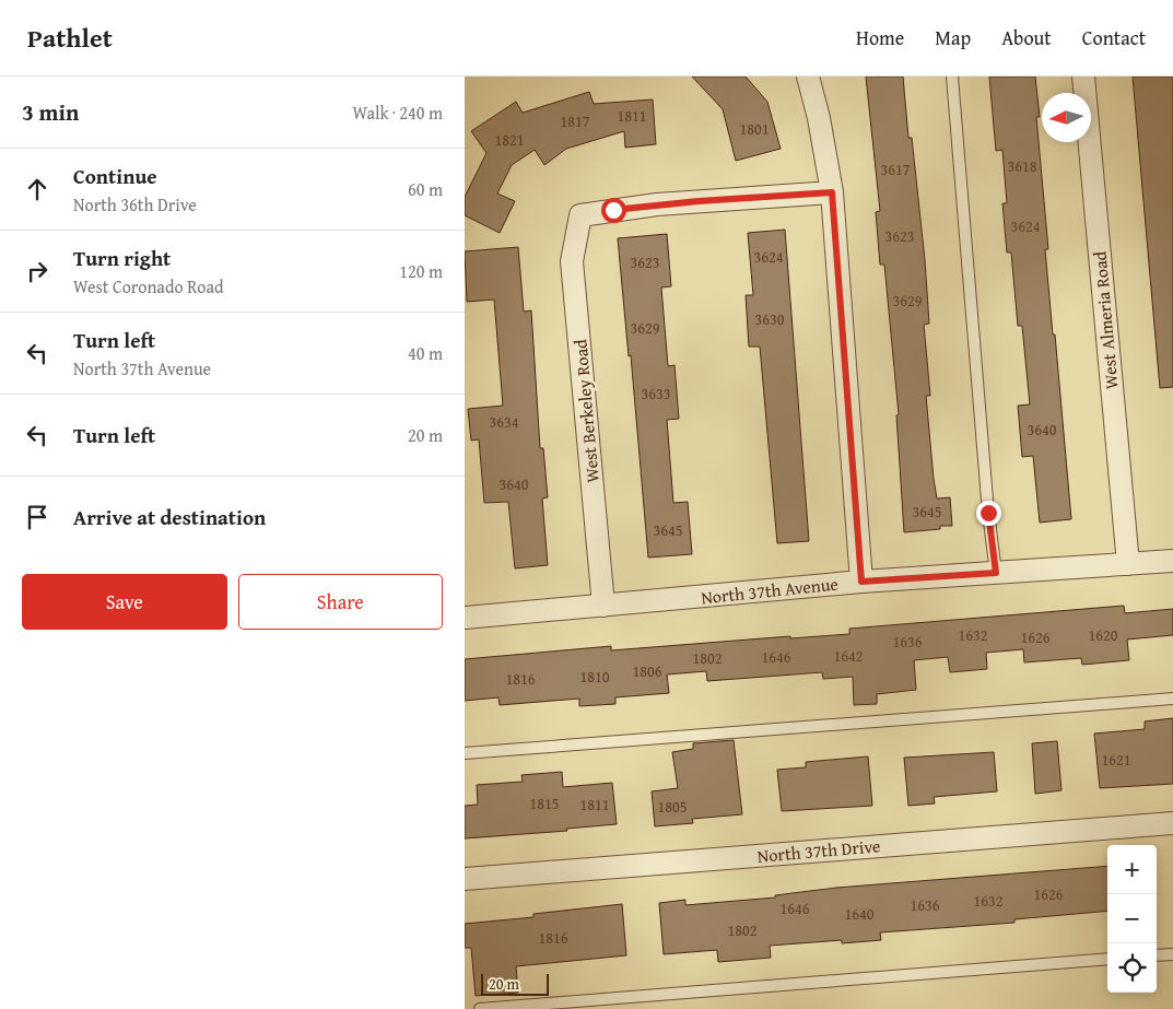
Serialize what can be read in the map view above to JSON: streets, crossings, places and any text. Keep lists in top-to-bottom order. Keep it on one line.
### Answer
{"streets":{"street":["West Almeria Road","West Berkeley Road","North 37th Avenue","North 37th Drive"]},"crossings":[["West Almeria Road","North 37th Avenue"],["West Berkeley Road","North 37th Avenue"]],"house_numbers":["1811","1817","1801","1821","3618","3617","3624","3623","3624","3623","3629","3630","3629","3633","3634","3640","3640","3645","3645","1632","1620","1626","1636","1642","1646","1802","1806","1810","1816","1621","1815","1811","1805","1626","1632","1636","1646","1640","1802","1816"],"scale_bar":"20 m","north":"left","page":{"header":"Pathlet","nav":["Home","Map","About","Contact"],"heading":["3 min","Walk · 240 m"],"list":[["Continue","North 36th Drive","60 m"],["Turn right","West Coronado Road","120 m"],["Turn left","North 37th Avenue","40 m"],["Turn left","20 m"],"Arrive at destination"],"buttons":["Save","Share"],"map_buttons":["+","−"],"scale":"20 m"}}
